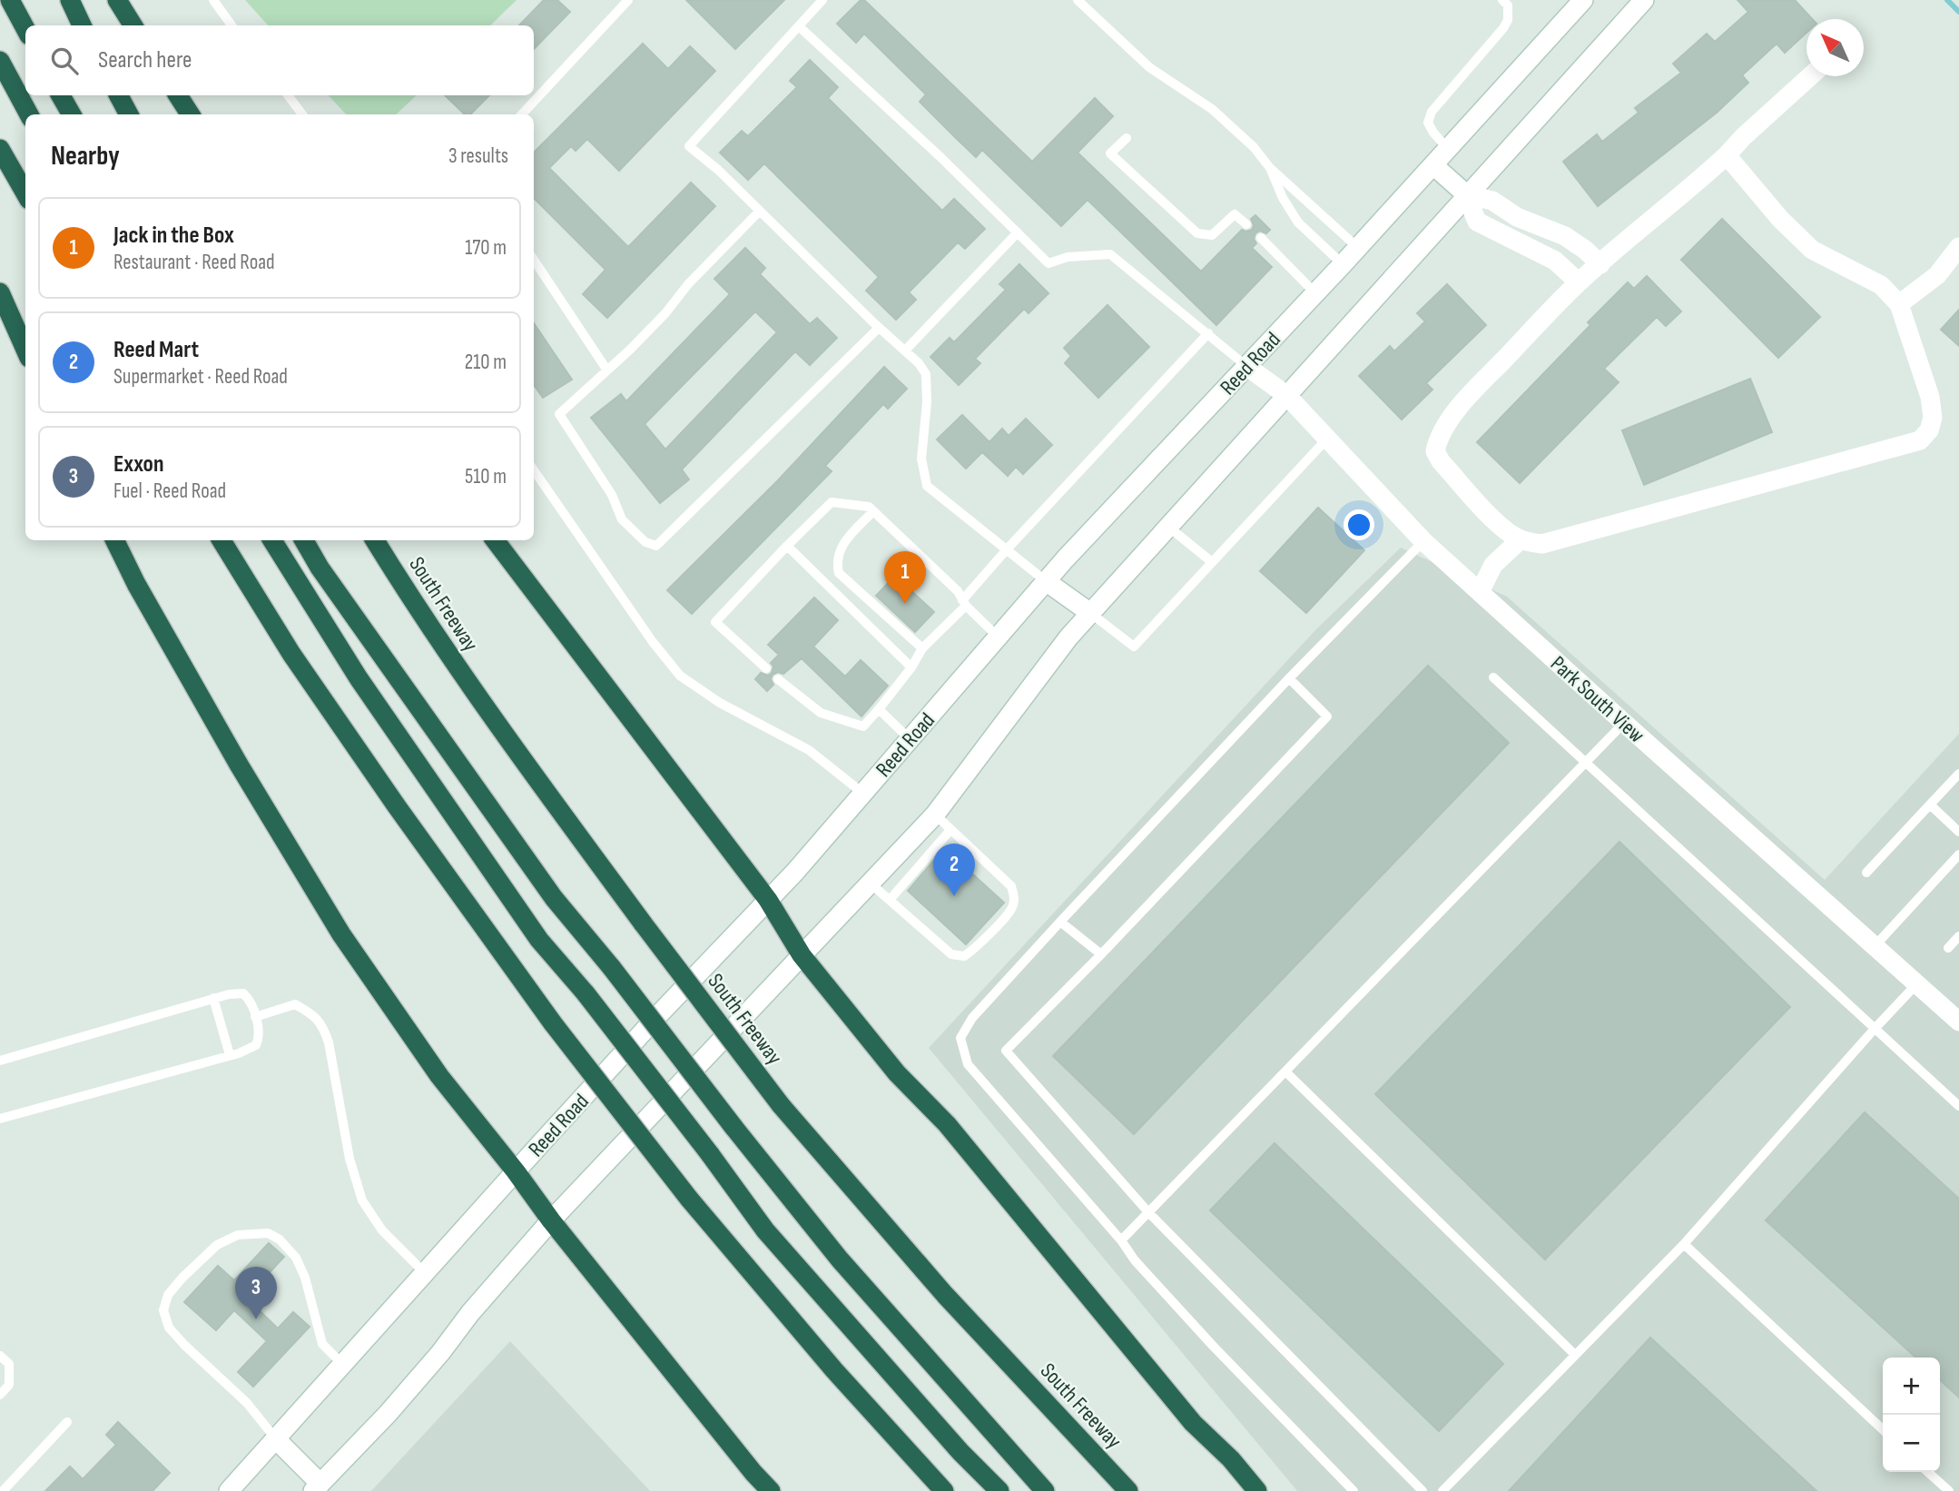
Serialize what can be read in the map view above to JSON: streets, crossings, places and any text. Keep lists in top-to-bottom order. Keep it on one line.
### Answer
{"streets":{"highway":["South Freeway"],"street":["Reed Road","Park South View"]},"crossings":[["Reed Road","Park South View"]],"north":"top left","page":{"search":"Search here","heading":["Nearby","3 results"],"list":[{"mark":"1","name":"Jack in the Box","note":"Restaurant · Reed Road","value":"170 m"},{"mark":"2","name":"Reed Mart","note":"Supermarket · Reed Road","value":"210 m"},{"mark":"3","name":"Exxon","note":"Fuel · Reed Road","value":"510 m"}],"pins":["1","2","3"],"map_buttons":["+","−"]}}
